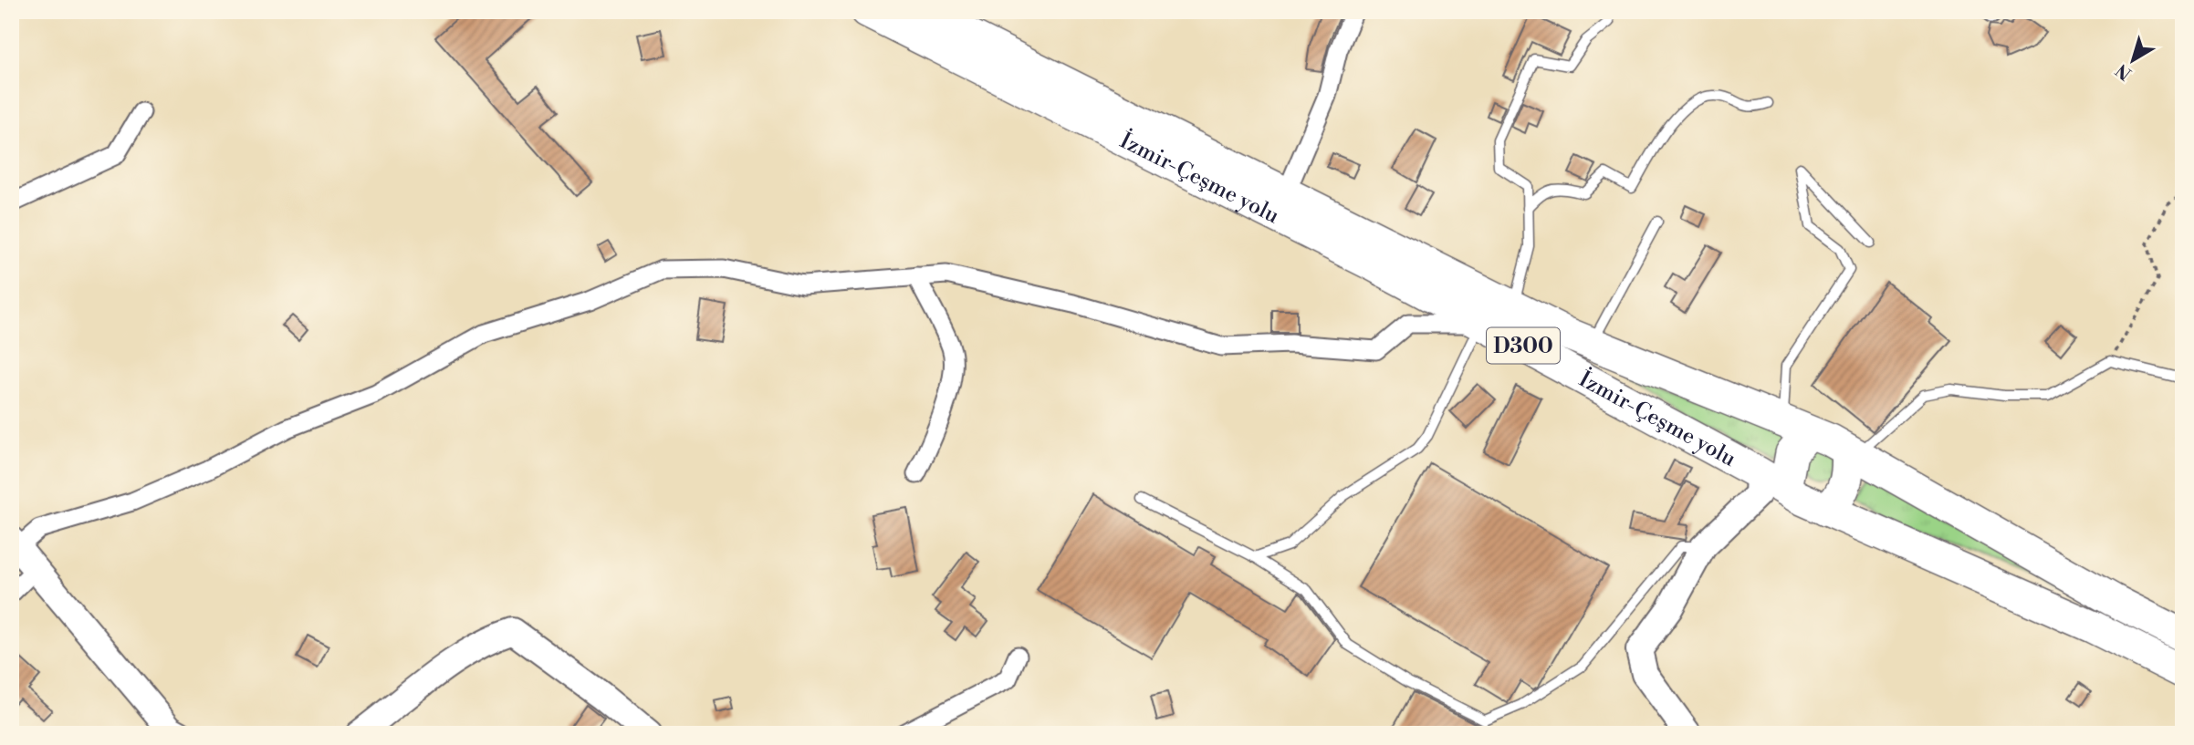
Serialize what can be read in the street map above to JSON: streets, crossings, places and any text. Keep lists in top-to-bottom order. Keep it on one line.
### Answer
{"streets":{"highway":["İzmir-Çeşme yolu","D300"]},"north":"bottom left"}
